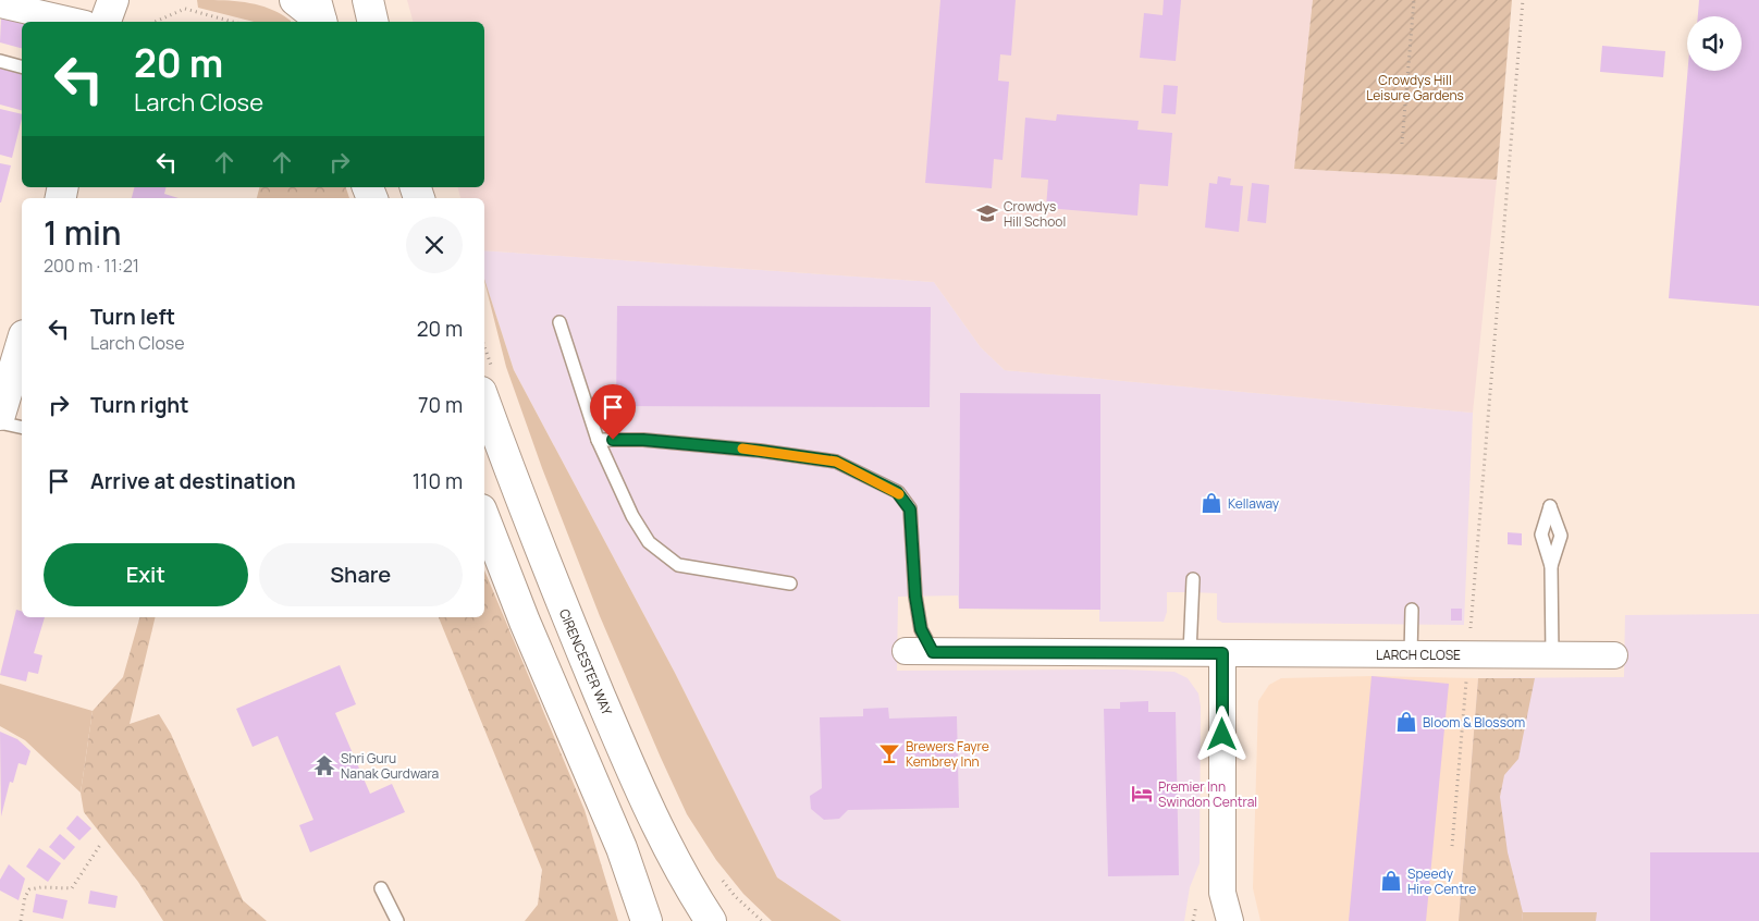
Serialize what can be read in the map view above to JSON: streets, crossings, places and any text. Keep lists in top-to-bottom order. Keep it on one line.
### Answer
{"streets":{"main road":["CIRENCESTER WAY"],"street":["LARCH CLOSE"]},"parks":["Crowdys Hill Leisure Gardens"],"places":{"school or university":["Crowdys Hill School"],"shop":["Kellaway","Bloom & Blossom","Speedy Hire Centre"],"bar":["Brewers Fayre Kembrey Inn"],"temple":["Shri Guru Nanak Gurdwara"],"hotel":["Premier Inn Swindon Central"]},"page":{"turn":["20 m","Larch Close"],"heading":["1 min","200 m · 11:21"],"list":[{"name":"Turn left","note":"Larch Close","value":"20 m"},{"name":"Turn right","value":"70 m"},{"name":"Arrive at destination","value":"110 m"}],"buttons":["Exit","Share"]}}
